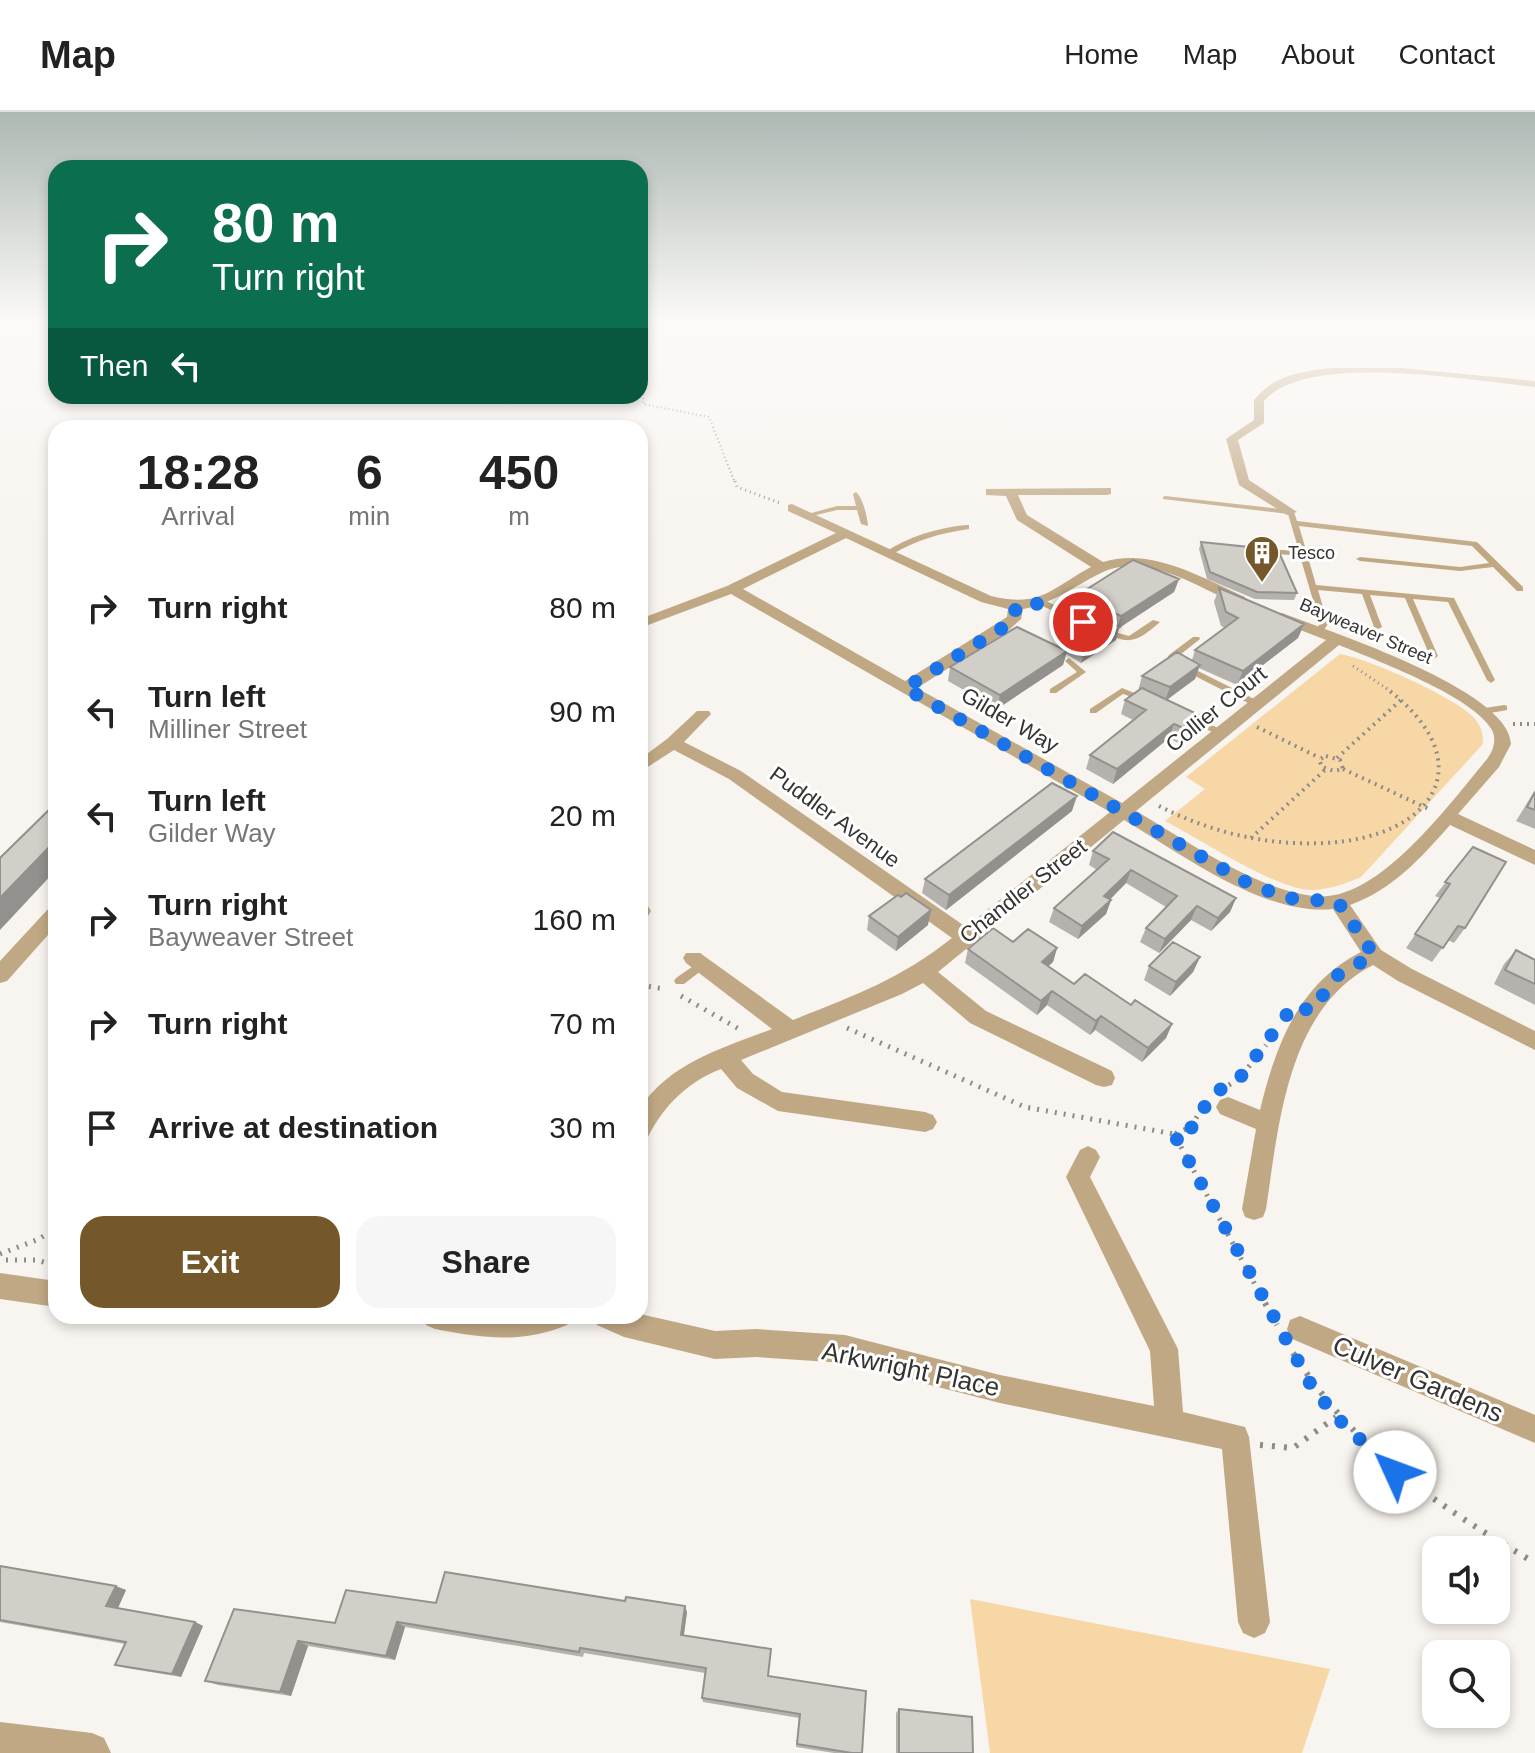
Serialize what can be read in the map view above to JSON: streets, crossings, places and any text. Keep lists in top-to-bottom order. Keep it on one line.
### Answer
{"streets":{"street":["Bayweaver Street","Collier Court","Gilder Way","Puddler Avenue","Chandler Street","Arkwright Place","Culver Gardens"]},"crossings":[["Bayweaver Street","Collier Court"],["Collier Court","Gilder Way"],["Collier Court","Chandler Street"],["Gilder Way","Chandler Street"],["Puddler Avenue","Chandler Street"]],"places":{"building":["Tesco"]},"page":{"header":"Map","nav":["Home","Map","About","Contact"],"turn":["80 m","Turn right"],"then":"Then","eta":["18:28","Arrival","6","min","450","m"],"list":[{"name":"Turn right","value":"80 m"},{"name":"Turn left","note":"Milliner Street","value":"90 m"},{"name":"Turn left","note":"Gilder Way","value":"20 m"},{"name":"Turn right","note":"Bayweaver Street","value":"160 m"},{"name":"Turn right","value":"70 m"},{"name":"Arrive at destination","value":"30 m"}],"buttons":["Exit","Share"]}}
